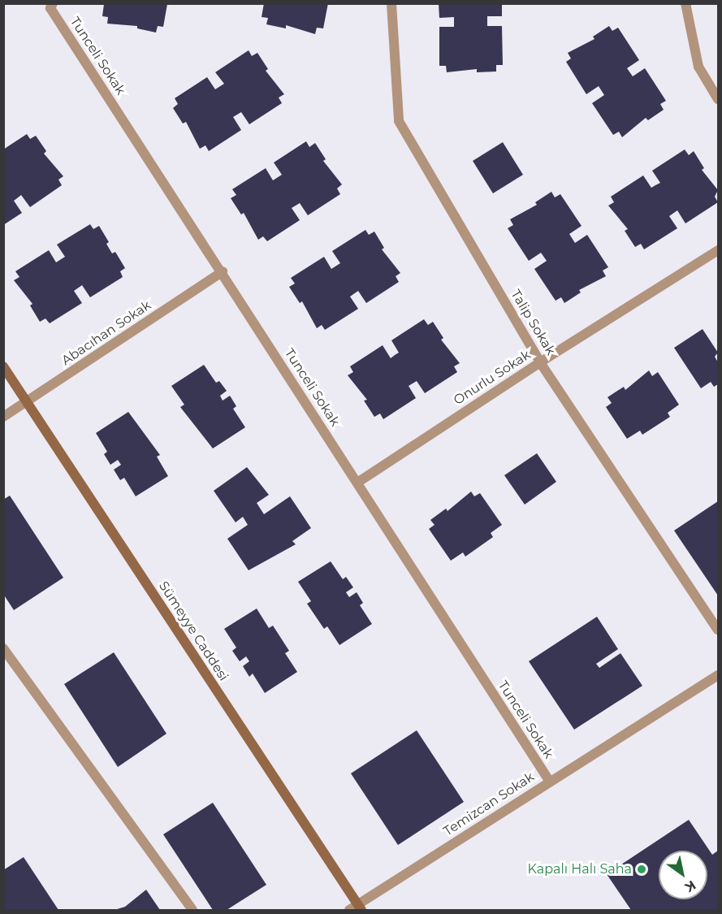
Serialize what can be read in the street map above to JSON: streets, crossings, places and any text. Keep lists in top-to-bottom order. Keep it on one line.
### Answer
{"streets":{"street":["Tunceli Sokak","Talip Sokak","Abacıhan Sokak","Onurlu Sokak","Sümeyye Caddesi","Temizcan Sokak"]},"crossings":[["Tunceli Sokak","Abacıhan Sokak"],["Tunceli Sokak","Onurlu Sokak"],["Tunceli Sokak","Temizcan Sokak"],["Talip Sokak","Onurlu Sokak"],["Abacıhan Sokak","Sümeyye Caddesi"],["Sümeyye Caddesi","Temizcan Sokak"]],"places":["Kapalı Halı Saha"],"north":"bottom right"}
